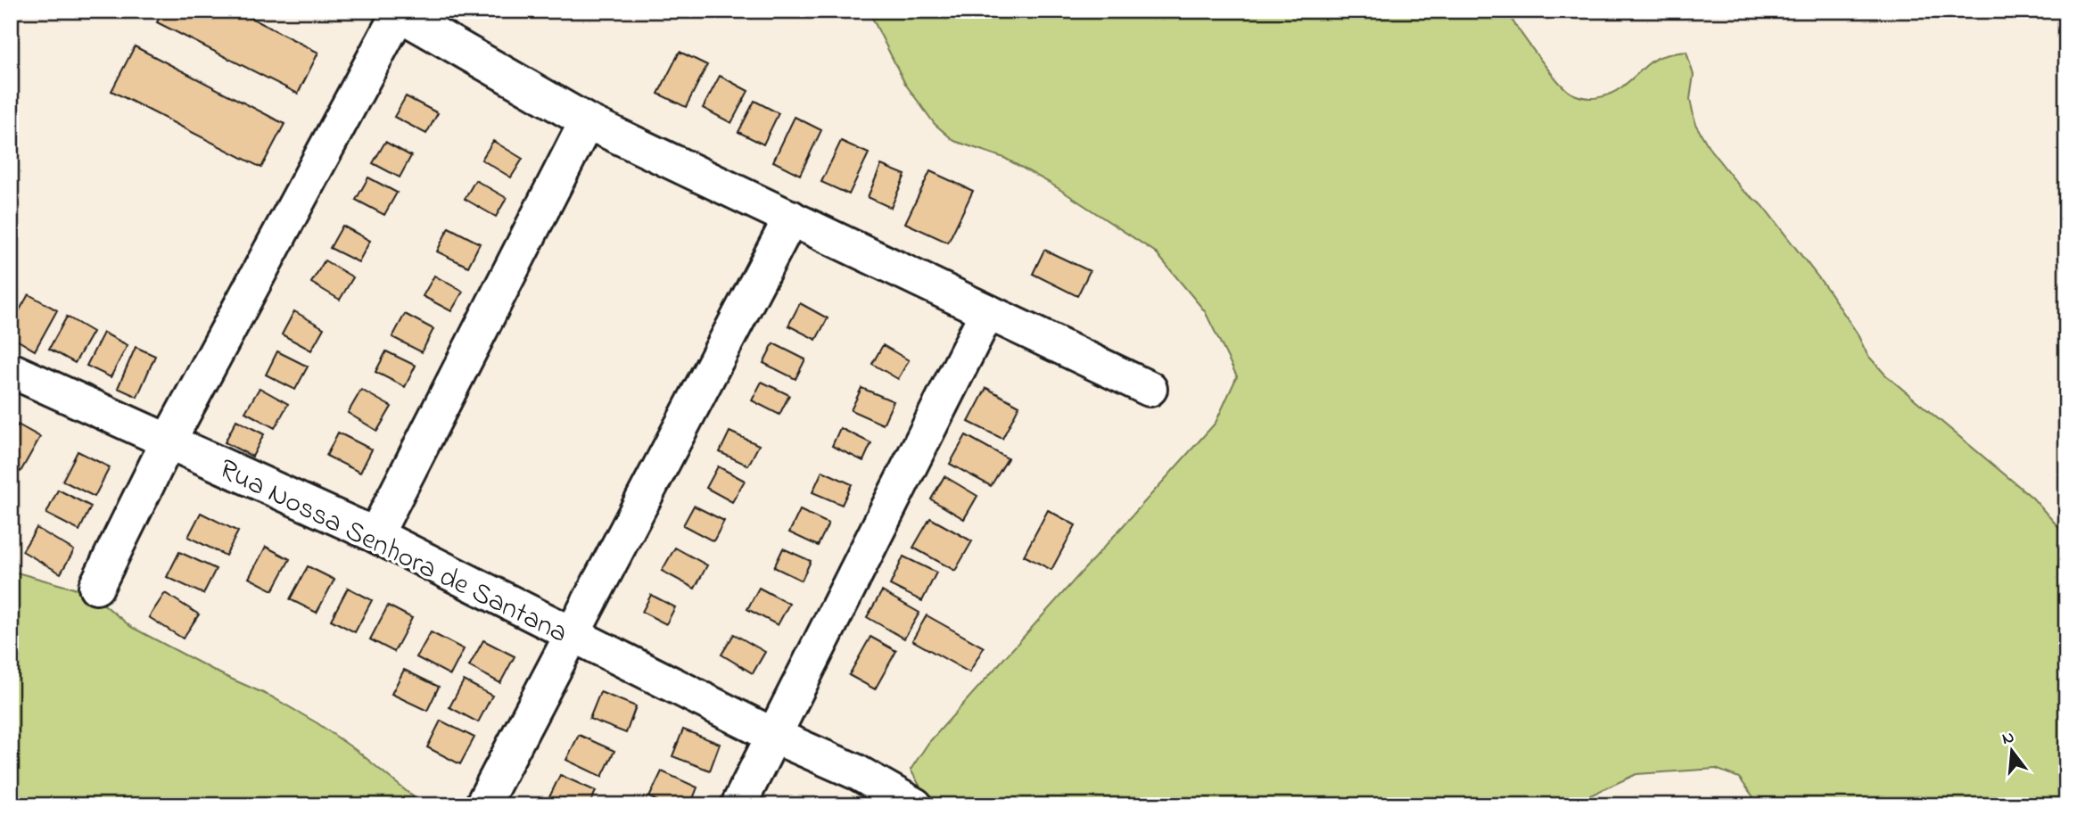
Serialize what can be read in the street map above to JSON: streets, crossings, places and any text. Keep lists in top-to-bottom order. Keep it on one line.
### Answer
{"streets":{"street":["Rua Nossa Senhora de Santana"]},"north":"top"}
